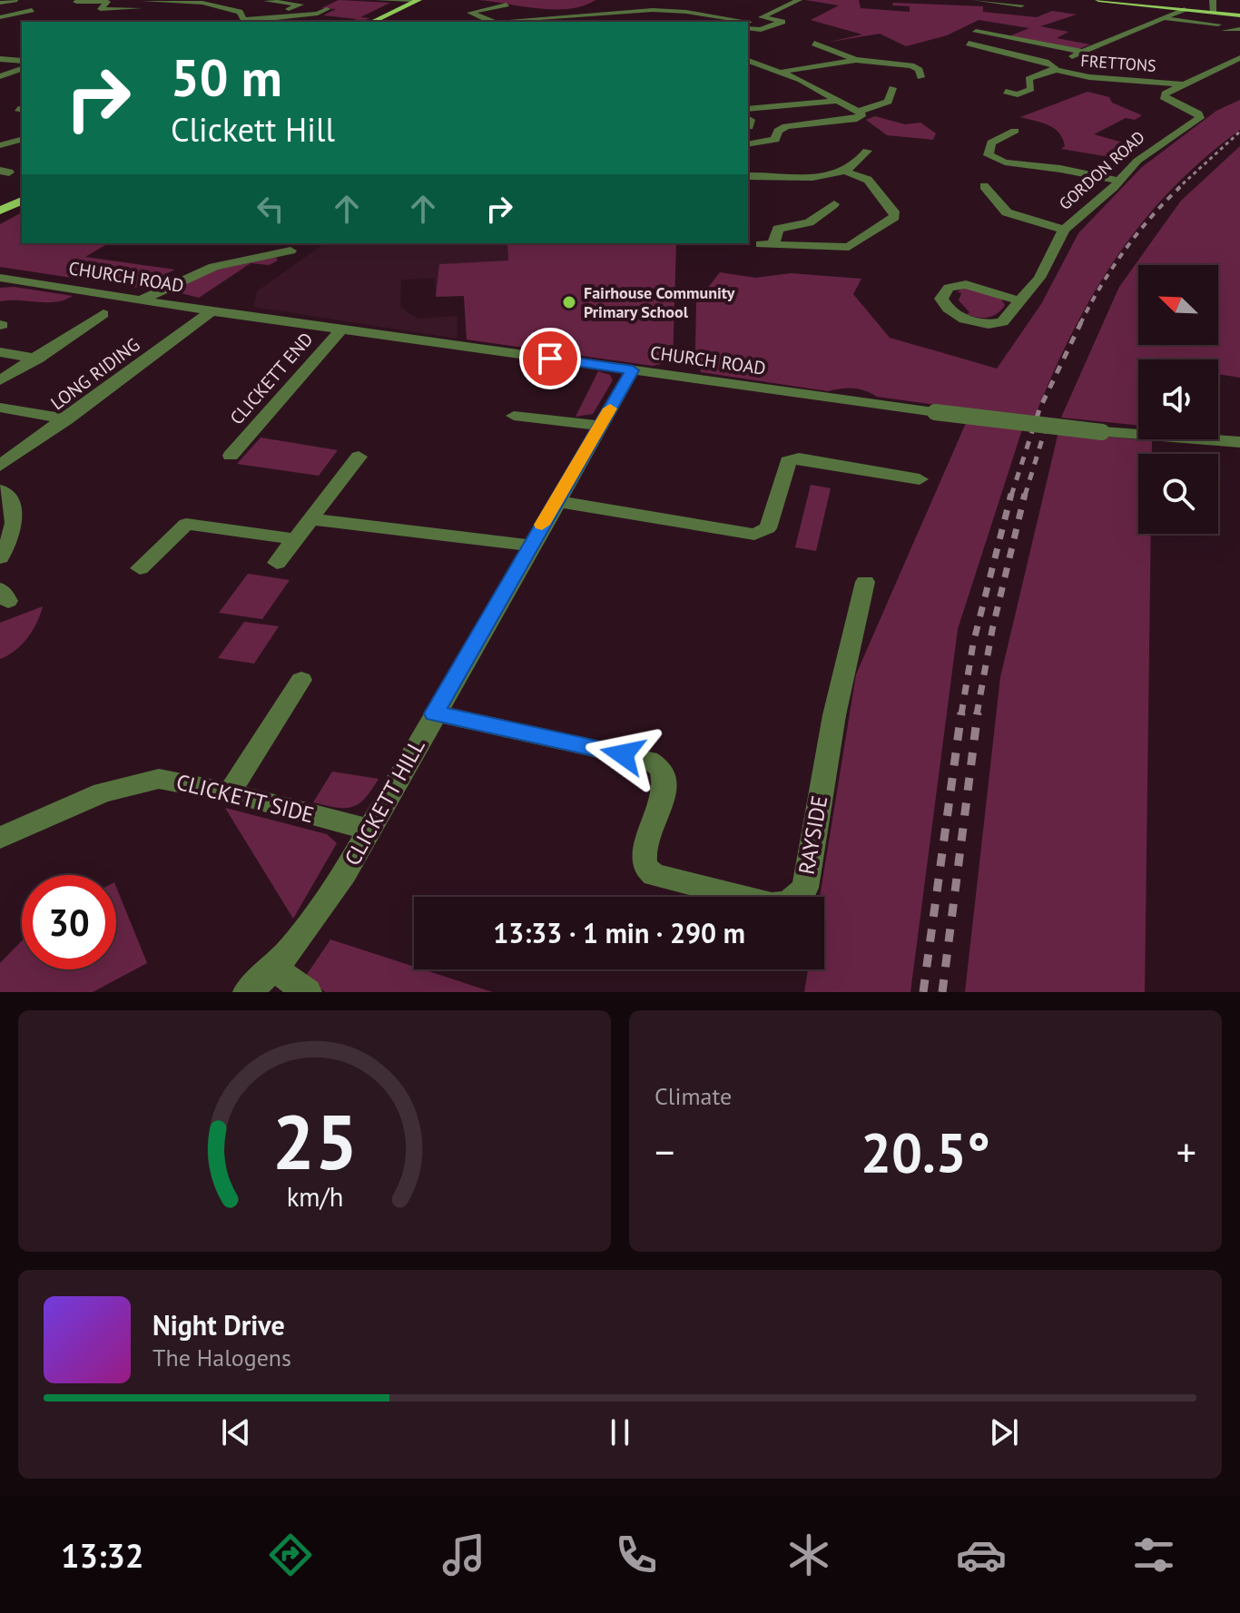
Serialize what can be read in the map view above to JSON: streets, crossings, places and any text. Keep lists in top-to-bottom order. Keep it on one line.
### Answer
{"streets":{"street":["FRETTONS","GORDON ROAD","CHURCH ROAD","LONG RIDING","CLICKETT END","CLICKETT SIDE","CLICKETT HILL","RAYSIDE"]},"crossings":[["FRETTONS","GORDON ROAD"],["CHURCH ROAD","LONG RIDING"],["CHURCH ROAD","CLICKETT END"],["CHURCH ROAD","CLICKETT HILL"],["CLICKETT SIDE","CLICKETT HILL"],["CLICKETT HILL","RAYSIDE"]],"places":["Fairhouse Community Primary School"],"north":"top left","page":{"turn":["50 m","Clickett Hill"],"limit":"30","trip":"13:33 · 1 min · 290 m","tile":"Climate","heat":["−","20.5°","+"],"song":["Night Drive","The Halogens"],"tabs":"13:32","gauge":["25","km/h"]}}
